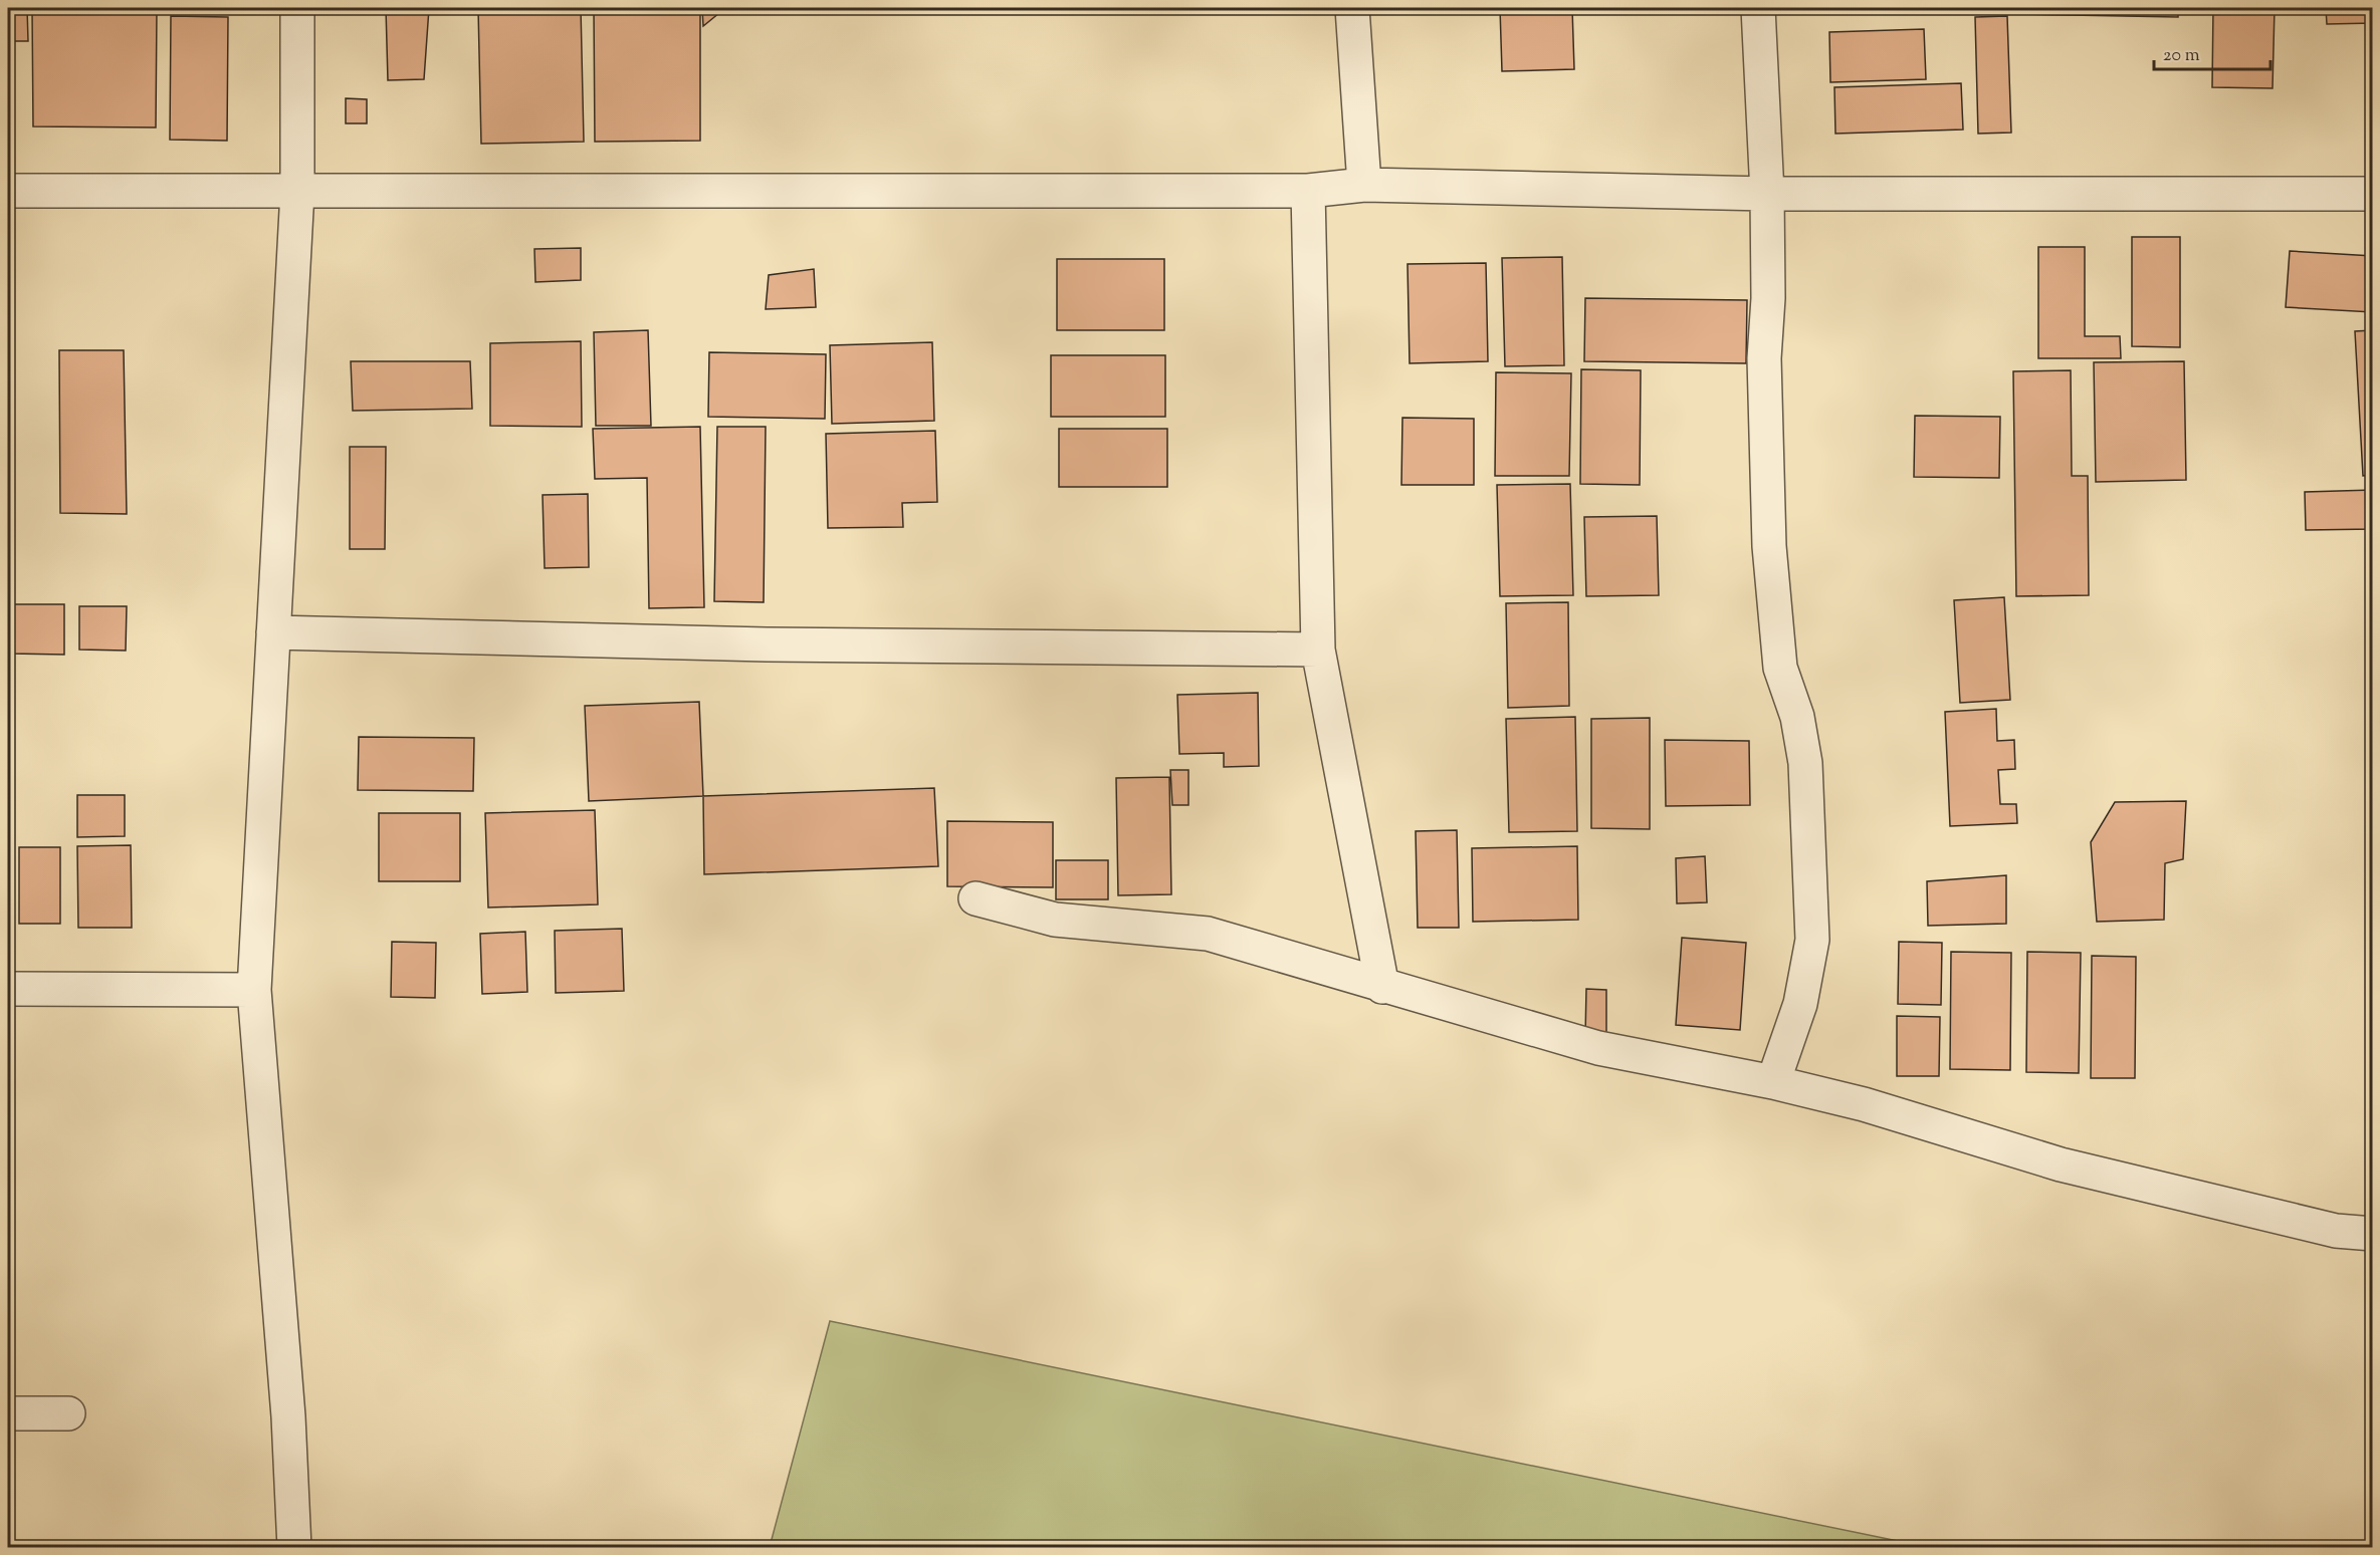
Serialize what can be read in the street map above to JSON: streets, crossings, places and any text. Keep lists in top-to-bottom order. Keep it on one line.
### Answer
{"scale_bar":"20 m"}
